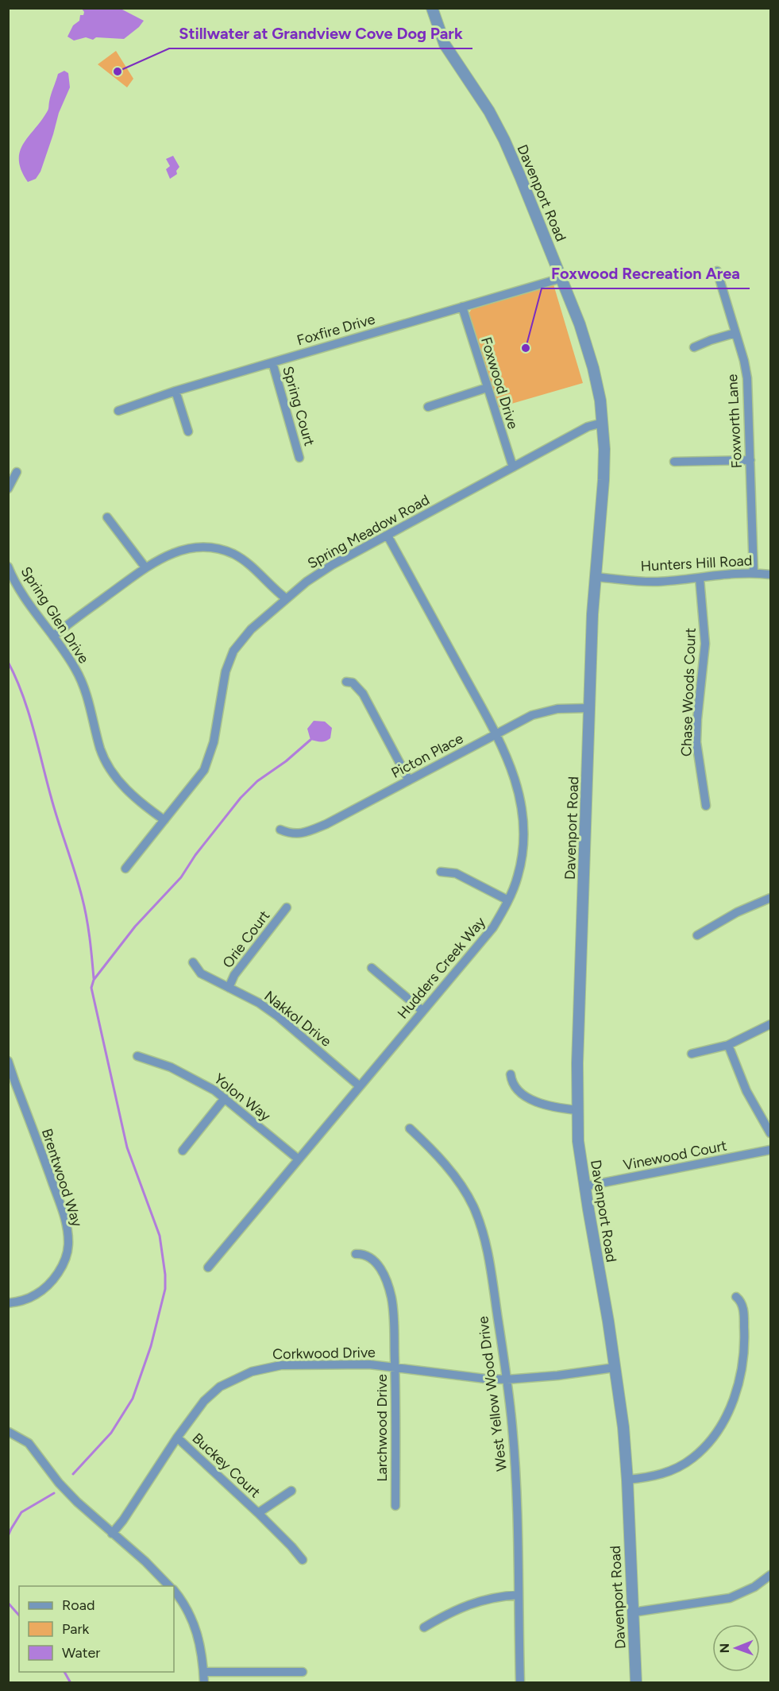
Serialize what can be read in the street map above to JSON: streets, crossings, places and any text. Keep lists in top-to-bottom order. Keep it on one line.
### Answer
{"streets":{"street":["Davenport Road","Foxfire Drive","Foxwood Drive","Spring Court","Foxworth Lane","Spring Meadow Road","Hunters Hill Road","Spring Glen Drive","Chase Woods Court","Picton Place","Orie Court","Hudders Creek Way","Nakkol Drive","Yolon Way","Vinewood Court","Brentwood Way","Corkwood Drive","West Yellow Wood Drive","Larchwood Drive","Buckey Court"]},"crossings":[["Davenport Road","Foxfire Drive"],["Davenport Road","Spring Meadow Road"],["Davenport Road","Hunters Hill Road"],["Davenport Road","Picton Place"],["Davenport Road","Vinewood Court"],["Davenport Road","Corkwood Drive"],["Foxfire Drive","Foxwood Drive"],["Foxfire Drive","Spring Court"],["Foxwood Drive","Spring Meadow Road"],["Foxworth Lane","Hunters Hill Road"],["Spring Meadow Road","Spring Glen Drive"],["Spring Meadow Road","Hudders Creek Way"],["Hunters Hill Road","Chase Woods Court"],["Picton Place","Hudders Creek Way"],["Orie Court","Nakkol Drive"],["Hudders Creek Way","Nakkol Drive"],["Hudders Creek Way","Yolon Way"],["Corkwood Drive","West Yellow Wood Drive"],["Corkwood Drive","Larchwood Drive"],["Corkwood Drive","Buckey Court"]],"places":["Stillwater at Grandview Cove Dog Park","Foxwood Recreation Area"],"legend":["Road","Park","Water"],"north":"left"}
